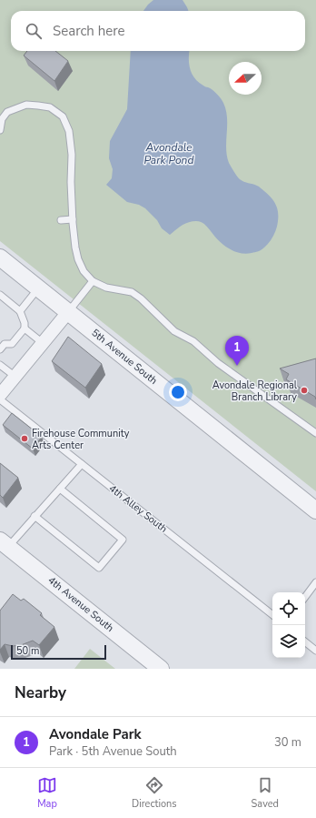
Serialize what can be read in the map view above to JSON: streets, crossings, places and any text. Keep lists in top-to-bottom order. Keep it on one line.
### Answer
{"streets":{"street":["5th Avenue South","4th Avenue South"],"lane":["4th Alley South"]},"water":["Avondale Park Pond"],"places":["Avondale Regional Branch Library","Firehouse Community Arts Center"],"scale_bar":"50 m","north":"left","page":{"search":"Search here","pins":"1","scale":"50 m","heading":"Nearby","list":[{"mark":"1","name":"Avondale Park","note":"Park · 5th Avenue South","value":"30 m"}],"nav":["Map","Directions","Saved"]}}
